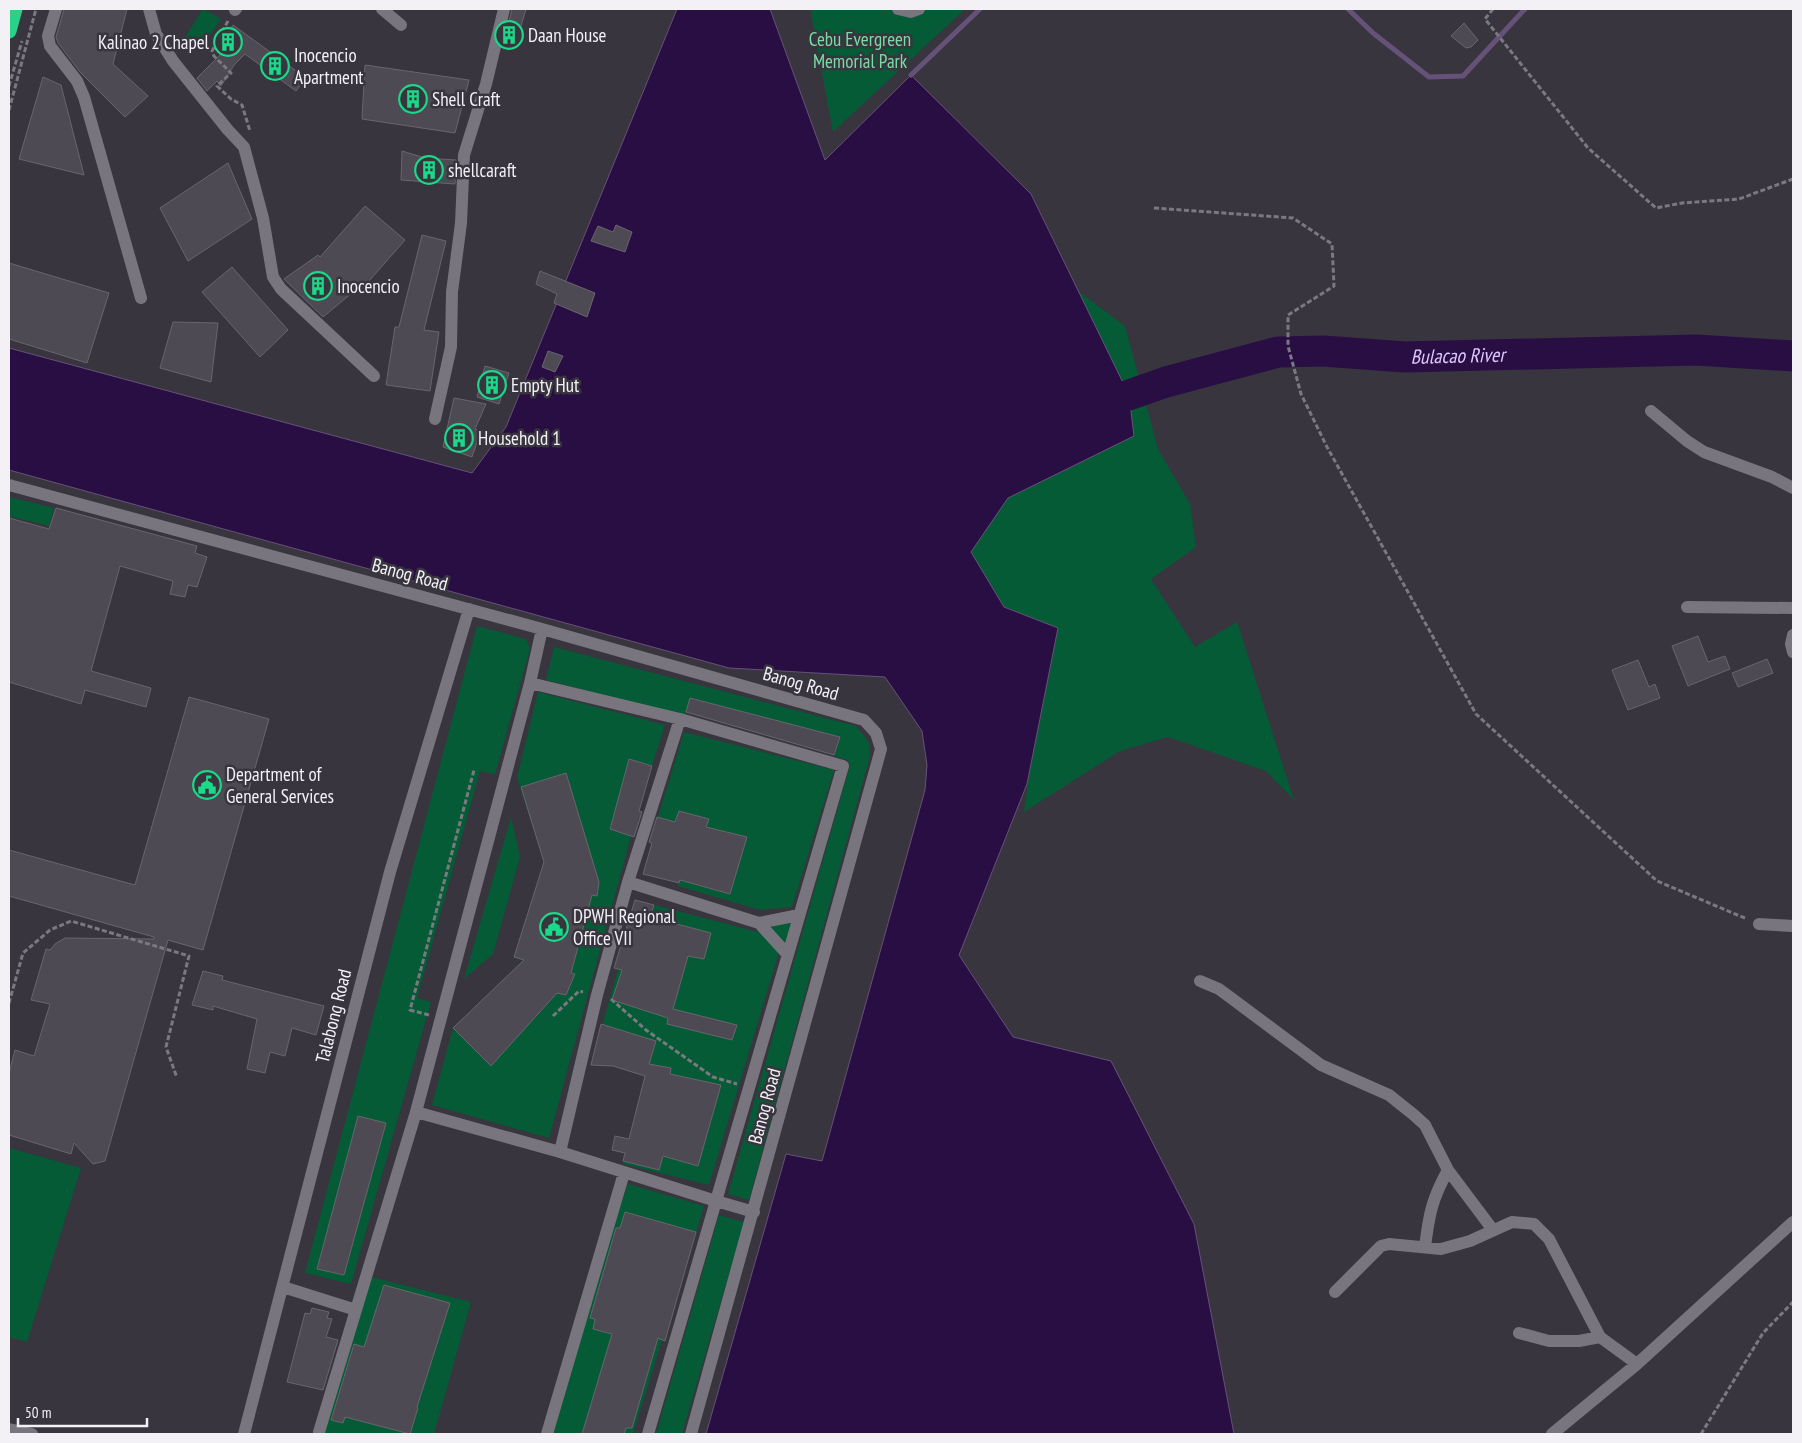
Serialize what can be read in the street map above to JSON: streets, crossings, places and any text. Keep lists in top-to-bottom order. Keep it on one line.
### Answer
{"streets":{"street":["Banog Road","Talabong Road"]},"crossings":[["Banog Road","Talabong Road"]],"water":["Bulacao River"],"parks":["Cebu Evergreen Memorial Park"],"places":{"building":["Daan House","Kalinao 2 Chapel","Inocencio Apartment","Shell Craft","shellcaraft","Inocencio","Empty Hut","Household 1"],"public building":["Department of General Services","DPWH Regional Office VII"]},"scale_bar":"50 m"}
